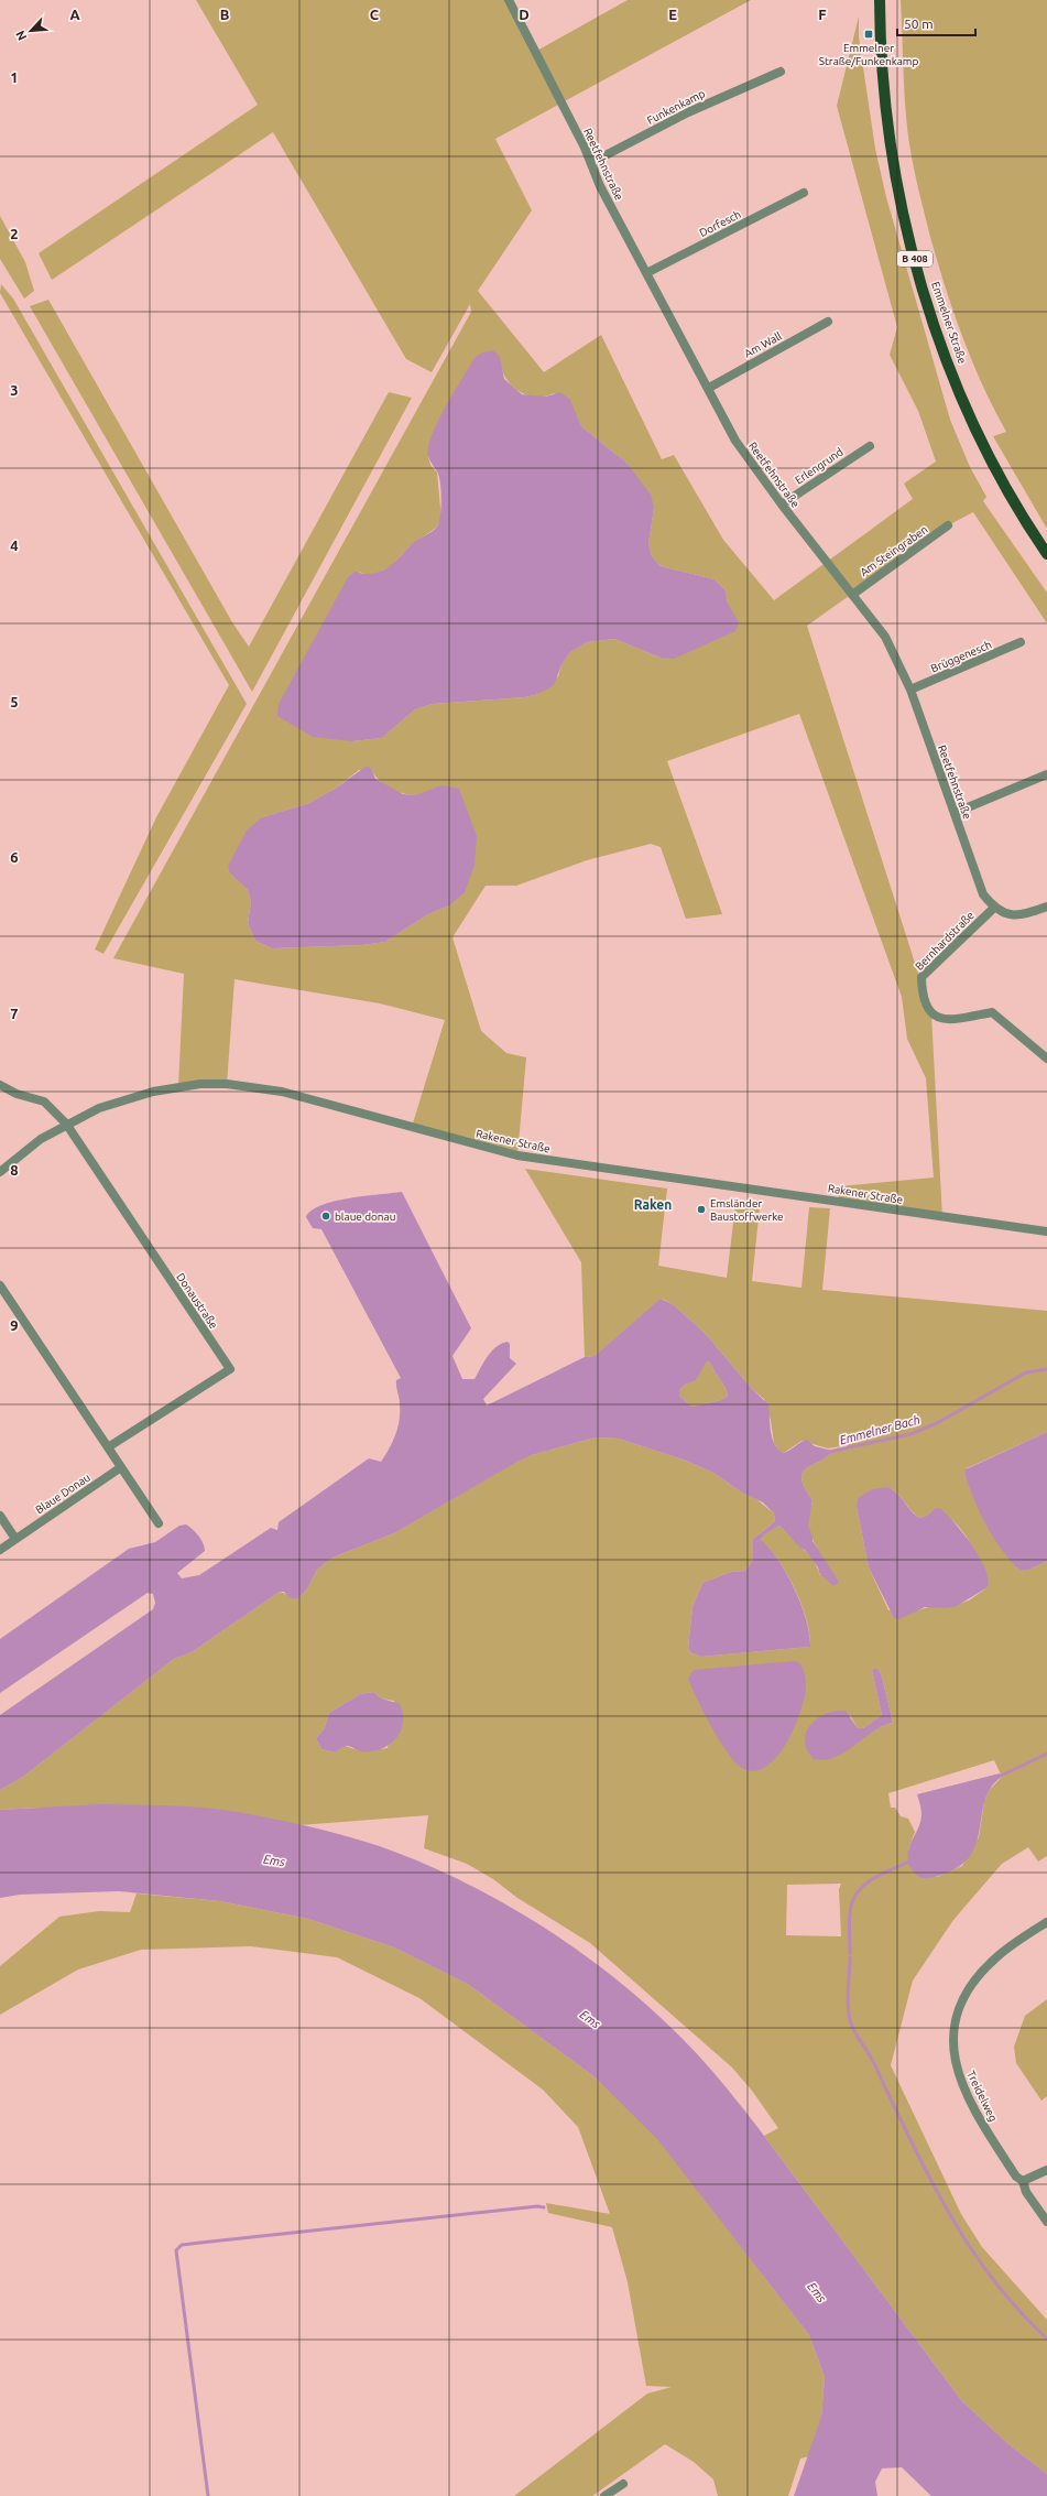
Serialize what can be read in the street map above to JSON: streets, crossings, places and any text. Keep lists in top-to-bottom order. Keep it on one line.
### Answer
{"streets":{"main road":["B 408","Emmelner Straße"],"street":["Funkenkamp","Reetfehnstraße","Dorfesch","Am Wall","Erlengrund","Am Steingraben","Brüggenesch","Bernhardstraße","Rakener Straße","Donaustraße","Blaue Donau","Treidelweg"]},"crossings":[["Funkenkamp","Reetfehnstraße"],["Reetfehnstraße","Dorfesch"],["Reetfehnstraße","Am Wall"],["Reetfehnstraße","Erlengrund"],["Reetfehnstraße","Am Steingraben"],["Reetfehnstraße","Brüggenesch"],["Reetfehnstraße","Bernhardstraße"],["Rakener Straße","Donaustraße"]],"districts":["Raken"],"water":["Emmelner Bach","Ems"],"places":{"transit":["Emmelner Straße/Funkenkamp"],"other":["Emsländer Baustoffwerke","blaue donau"]},"scale_bar":"50 m","north":"bottom left","grid":{"columns":["A","B","C","D","E","F"],"rows":["1","2","3","4","5","6","7","8","9"]}}
